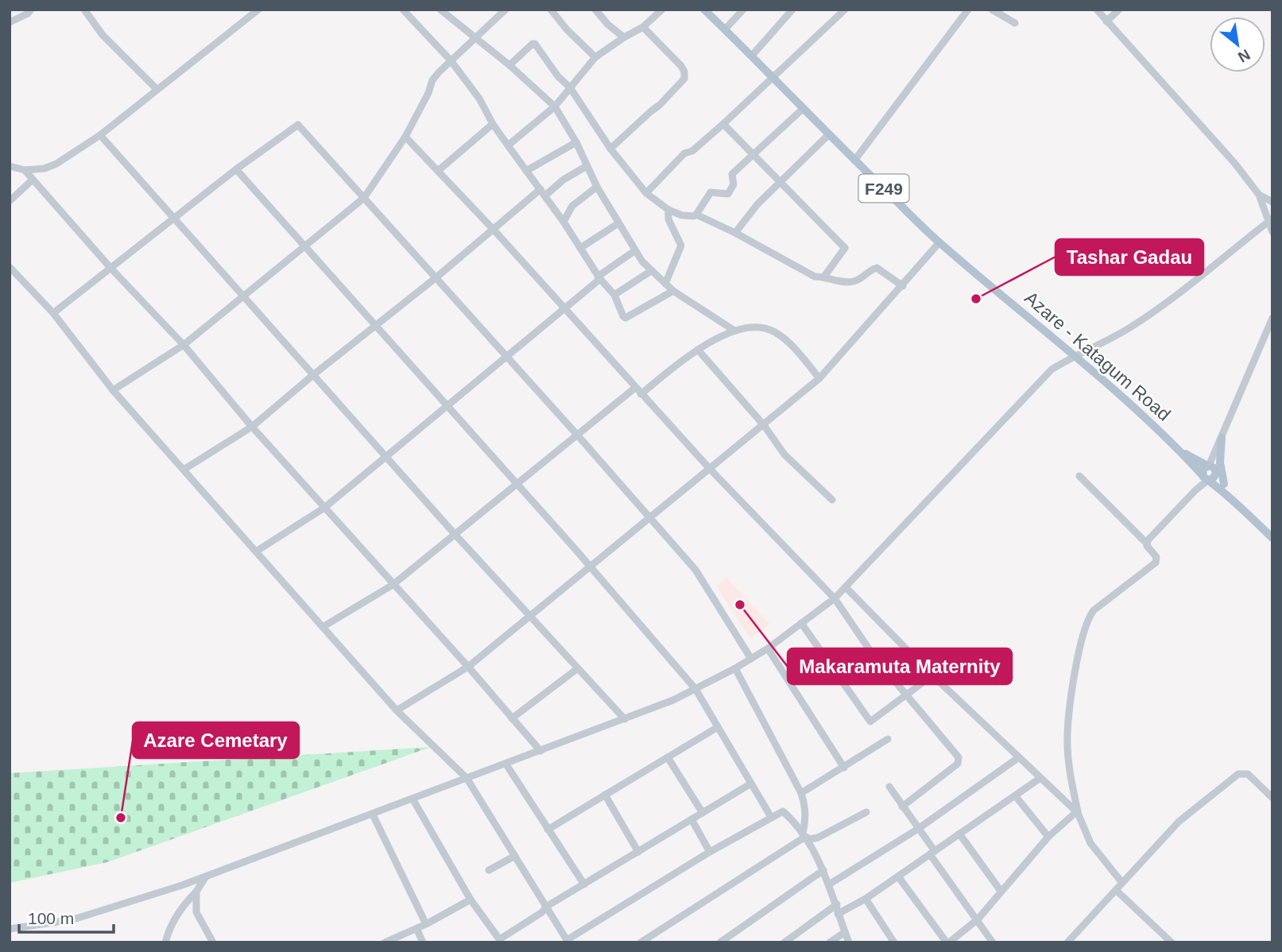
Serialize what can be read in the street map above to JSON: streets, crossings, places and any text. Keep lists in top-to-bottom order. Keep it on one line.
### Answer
{"streets":{"main road":["F249","Azare - Katagum Road"]},"places":["Tashar Gadau","Makaramuta Maternity","Azare Cemetary"],"scale_bar":"100 m","north":"bottom right"}
